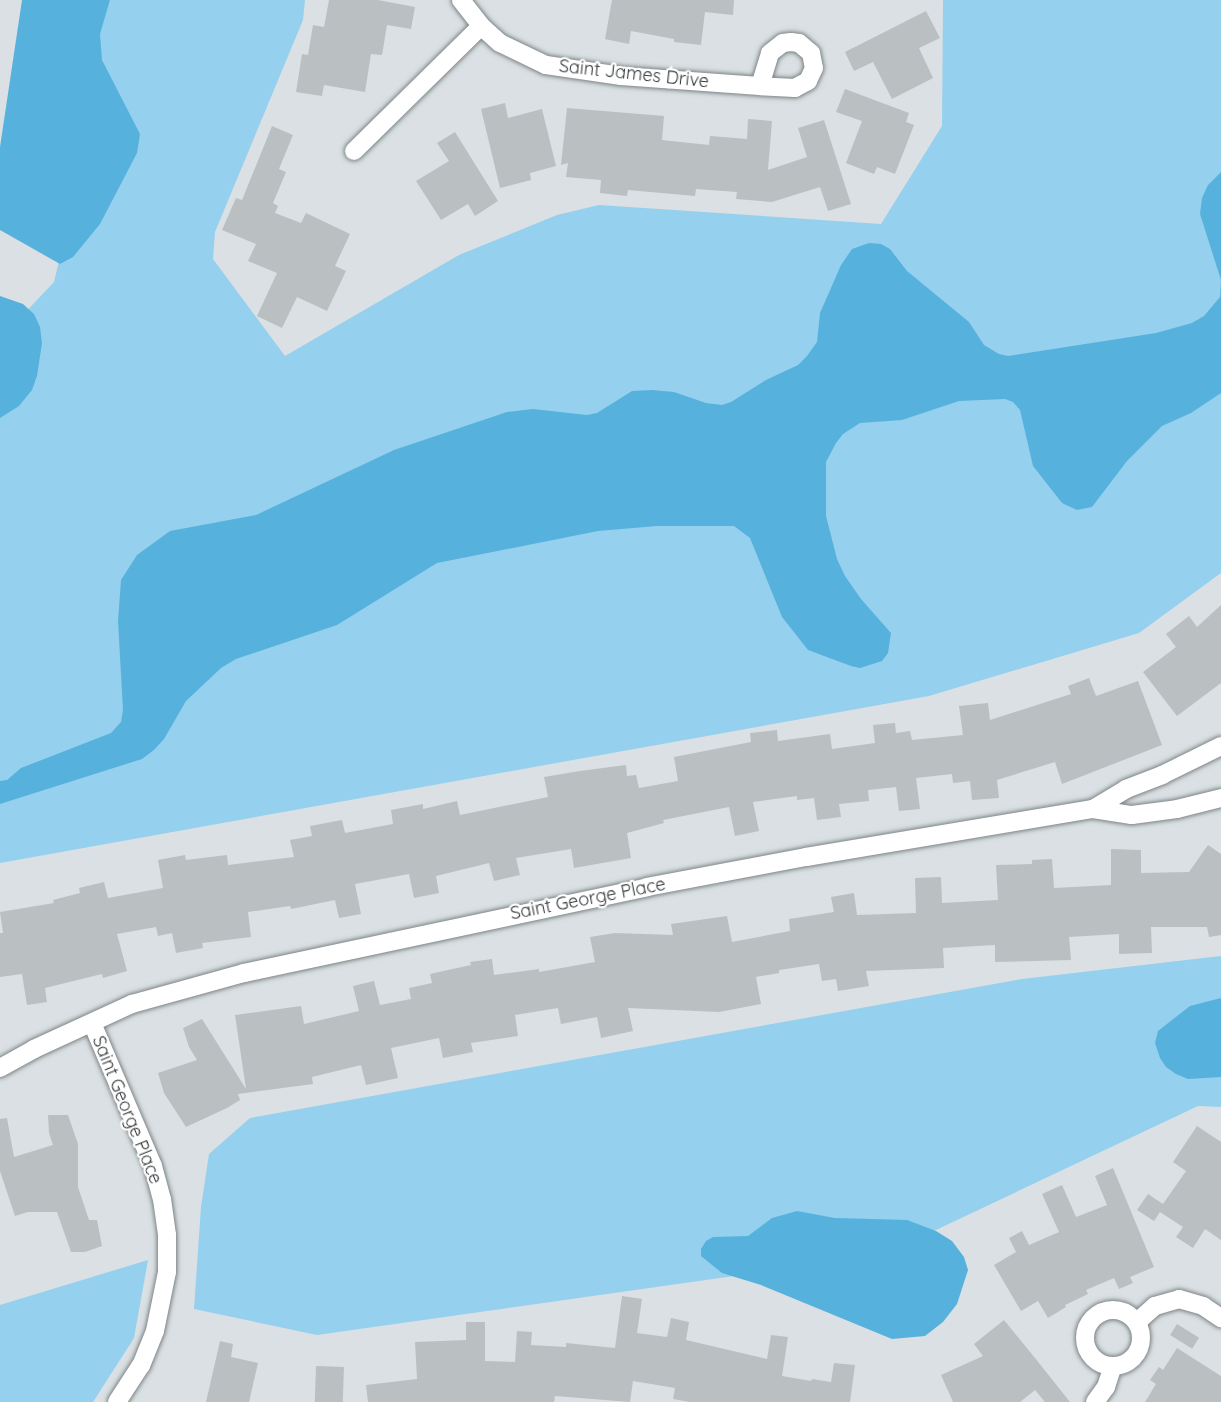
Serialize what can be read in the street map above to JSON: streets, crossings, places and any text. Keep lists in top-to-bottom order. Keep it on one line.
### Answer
{"streets":{"street":["Saint James Drive","Saint George Place"]}}
